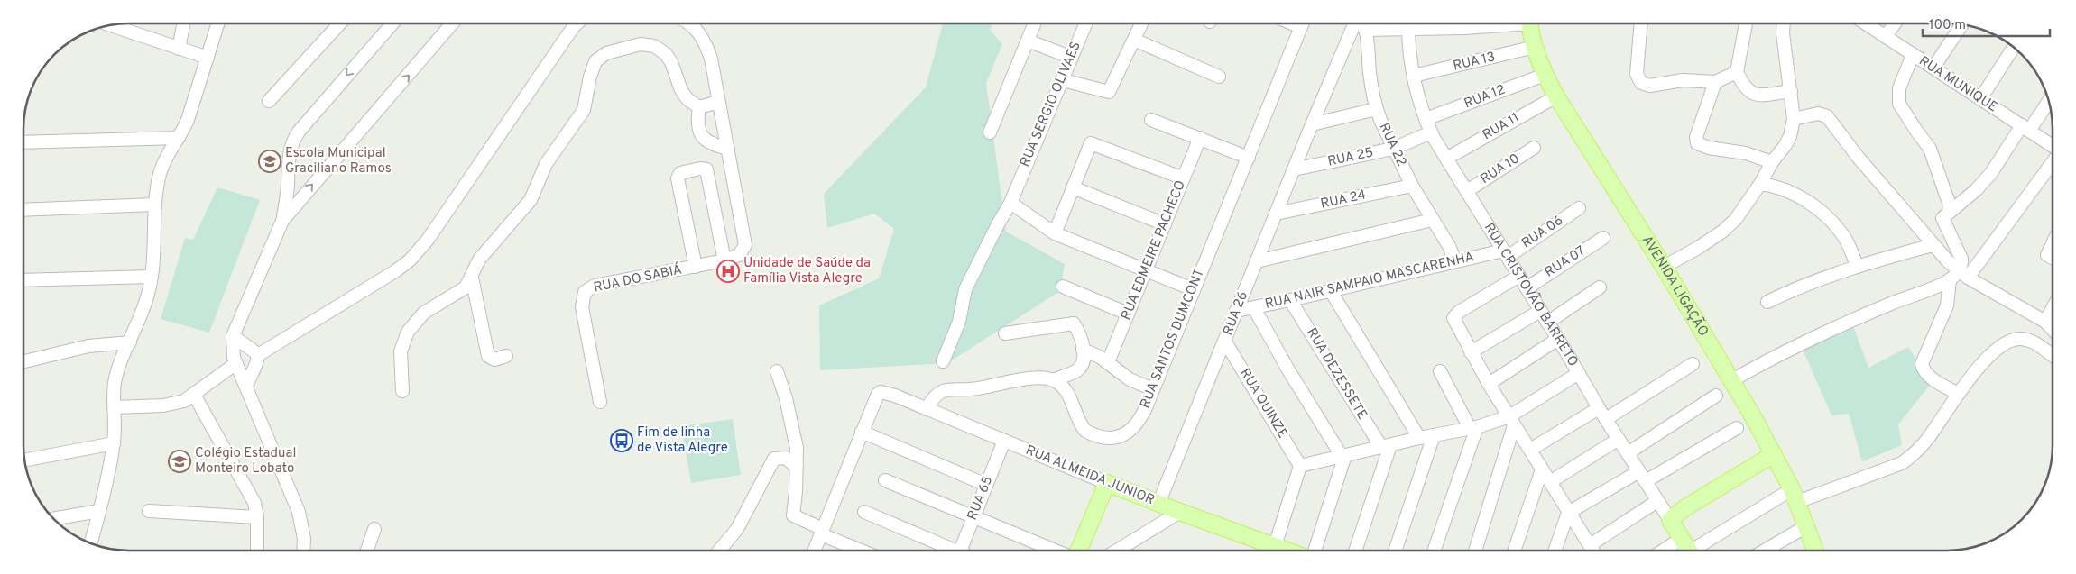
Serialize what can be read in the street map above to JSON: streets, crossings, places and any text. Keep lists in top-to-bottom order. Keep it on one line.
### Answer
{"streets":{"main road":["AVENIDA LIGAÇÃO","RUA CRISTOVÃO BARRETO","RUA ALMEIDA JUNIOR"],"street":["RUA 13","RUA MUNIQUE","RUA 12","RUA SERGIO OLIVAES","RUA 11","RUA 22","RUA 25","RUA 10","RUA 24","RUA 06","RUA EDMEIRE PACHECO","RUA 07","RUA DO SABIÁ","RUA NAIR SAMPAIO MASCARENHA","RUA 26","RUA SANTOS DUMCONT","RUA DEZESSETE","RUA QUINZE","RUA 65"]},"crossings":[["RUA 13","AVENIDA LIGAÇÃO"],["RUA 13","RUA CRISTOVÃO BARRETO"],["RUA 12","AVENIDA LIGAÇÃO"],["RUA 12","RUA CRISTOVÃO BARRETO"],["RUA 11","AVENIDA LIGAÇÃO"],["RUA 11","RUA CRISTOVÃO BARRETO"],["RUA 22","RUA 25"],["RUA 22","RUA 24"],["RUA 22","RUA NAIR SAMPAIO MASCARENHA"],["RUA 25","RUA CRISTOVÃO BARRETO"],["RUA 25","RUA 26"],["RUA 10","RUA CRISTOVÃO BARRETO"],["RUA 24","RUA 26"],["RUA 06","RUA NAIR SAMPAIO MASCARENHA"],["RUA 06","RUA CRISTOVÃO BARRETO"],["RUA 07","RUA CRISTOVÃO BARRETO"],["RUA NAIR SAMPAIO MASCARENHA","RUA CRISTOVÃO BARRETO"],["RUA NAIR SAMPAIO MASCARENHA","RUA 26"],["RUA NAIR SAMPAIO MASCARENHA","RUA DEZESSETE"],["RUA 26","RUA QUINZE"],["RUA 26","RUA ALMEIDA JUNIOR"],["RUA ALMEIDA JUNIOR","RUA 65"]],"places":{"school or university":["Escola Municipal Graciliano Ramos","Colégio Estadual Monteiro Lobato"],"hospital":["Unidade de Saúde da Família Vista Alegre"],"bus stop":["Fim de linha de Vista Alegre"]},"scale_bar":"100 m"}
